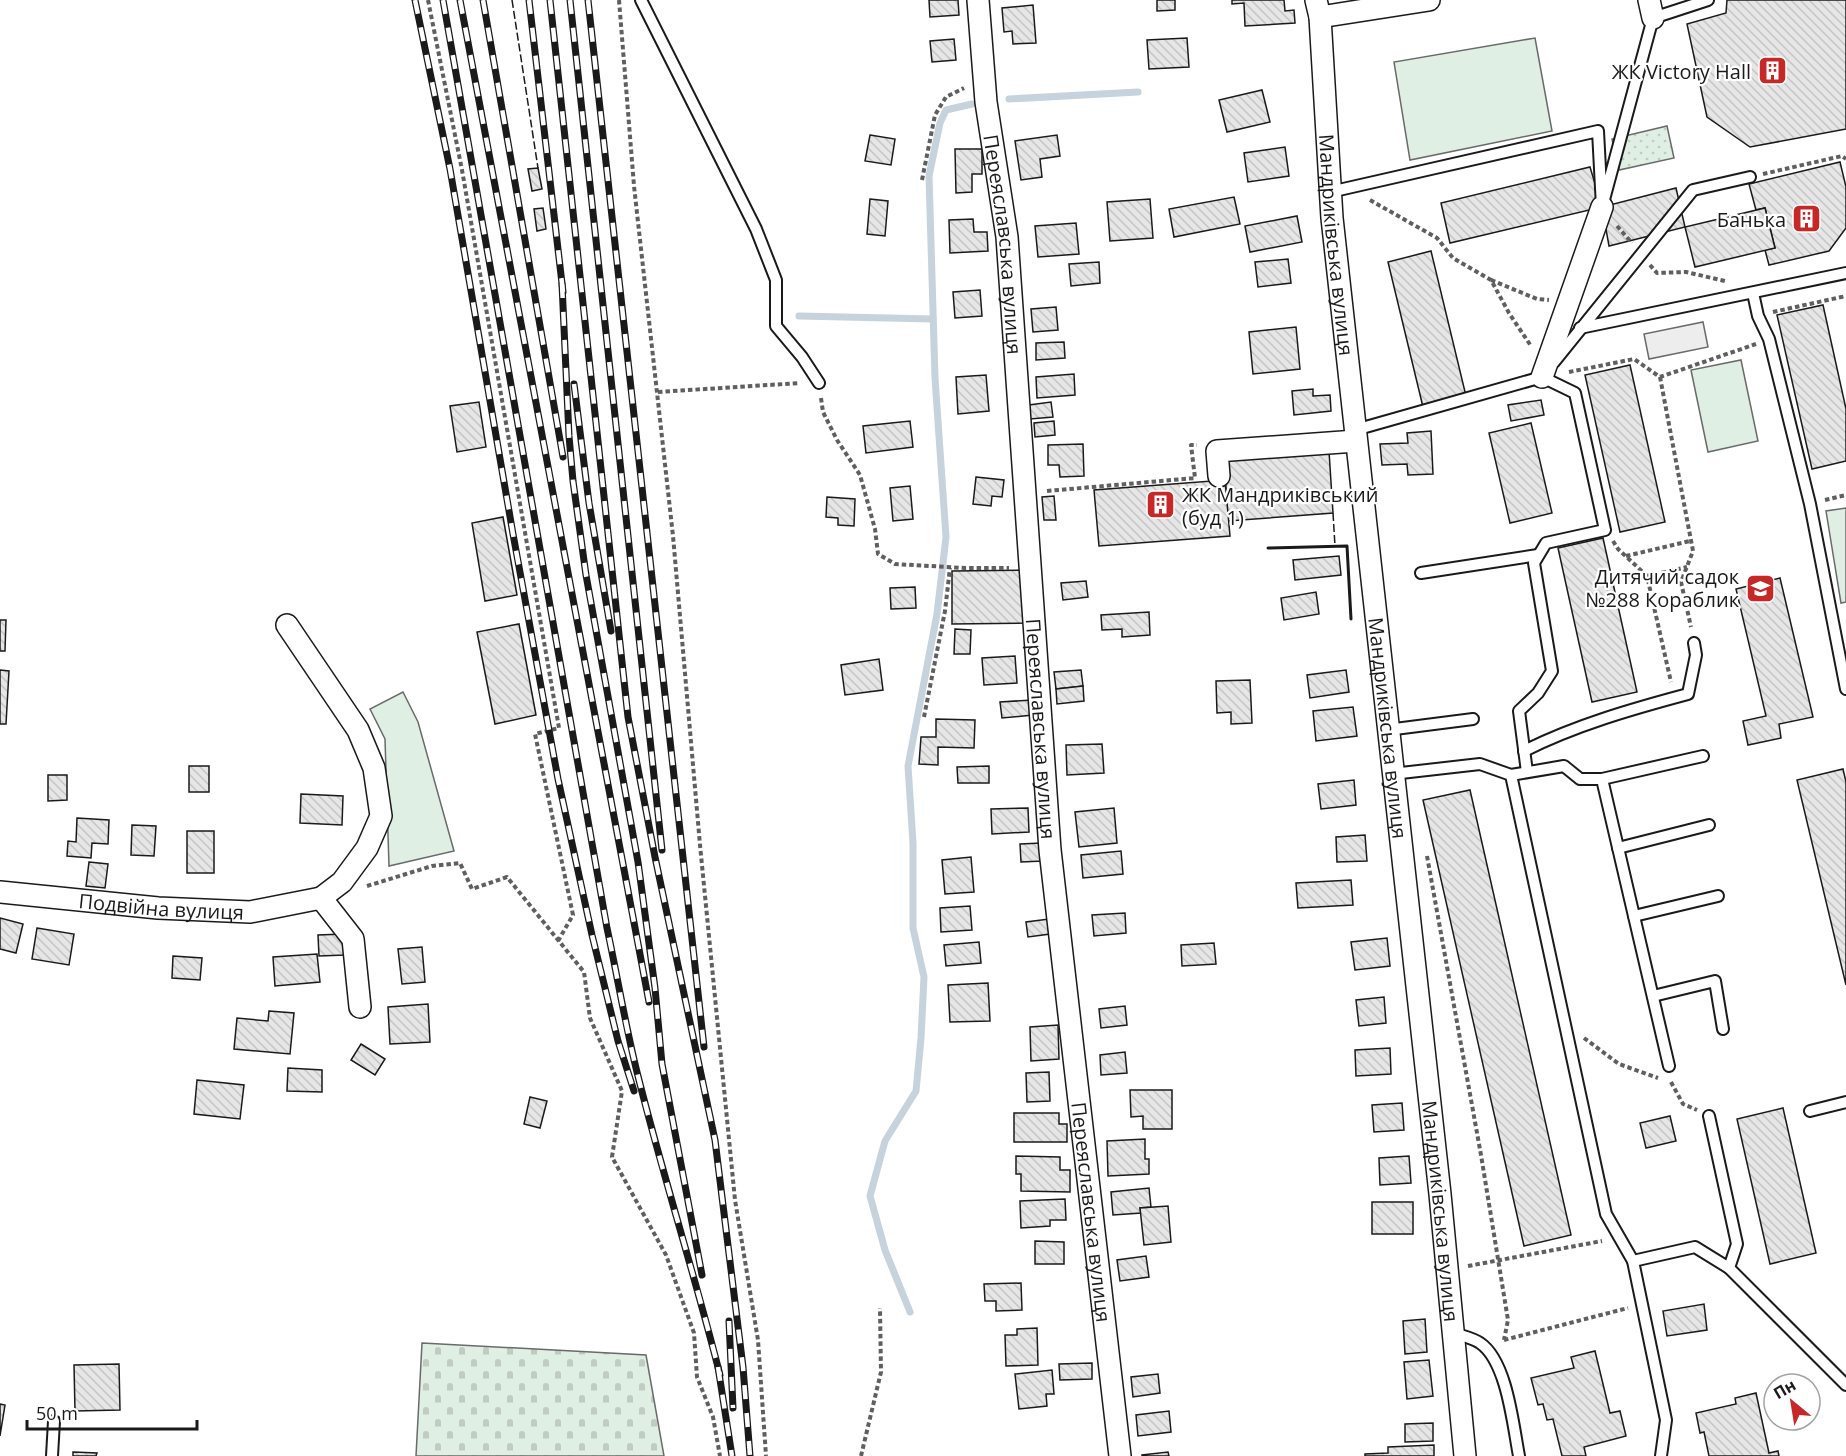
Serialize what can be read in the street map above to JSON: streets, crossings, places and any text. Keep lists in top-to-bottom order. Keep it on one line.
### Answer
{"streets":{"street":["Переяславська вулиця","Мандриківська вулиця","Подвійна вулиця"]},"places":{"building":["ЖК Victory Hall","Банька","ЖК Мандриківський (буд 1)"],"school or university":["Дитячий садок №288 Кораблик"]},"scale_bar":"50 m","north":"top left"}
